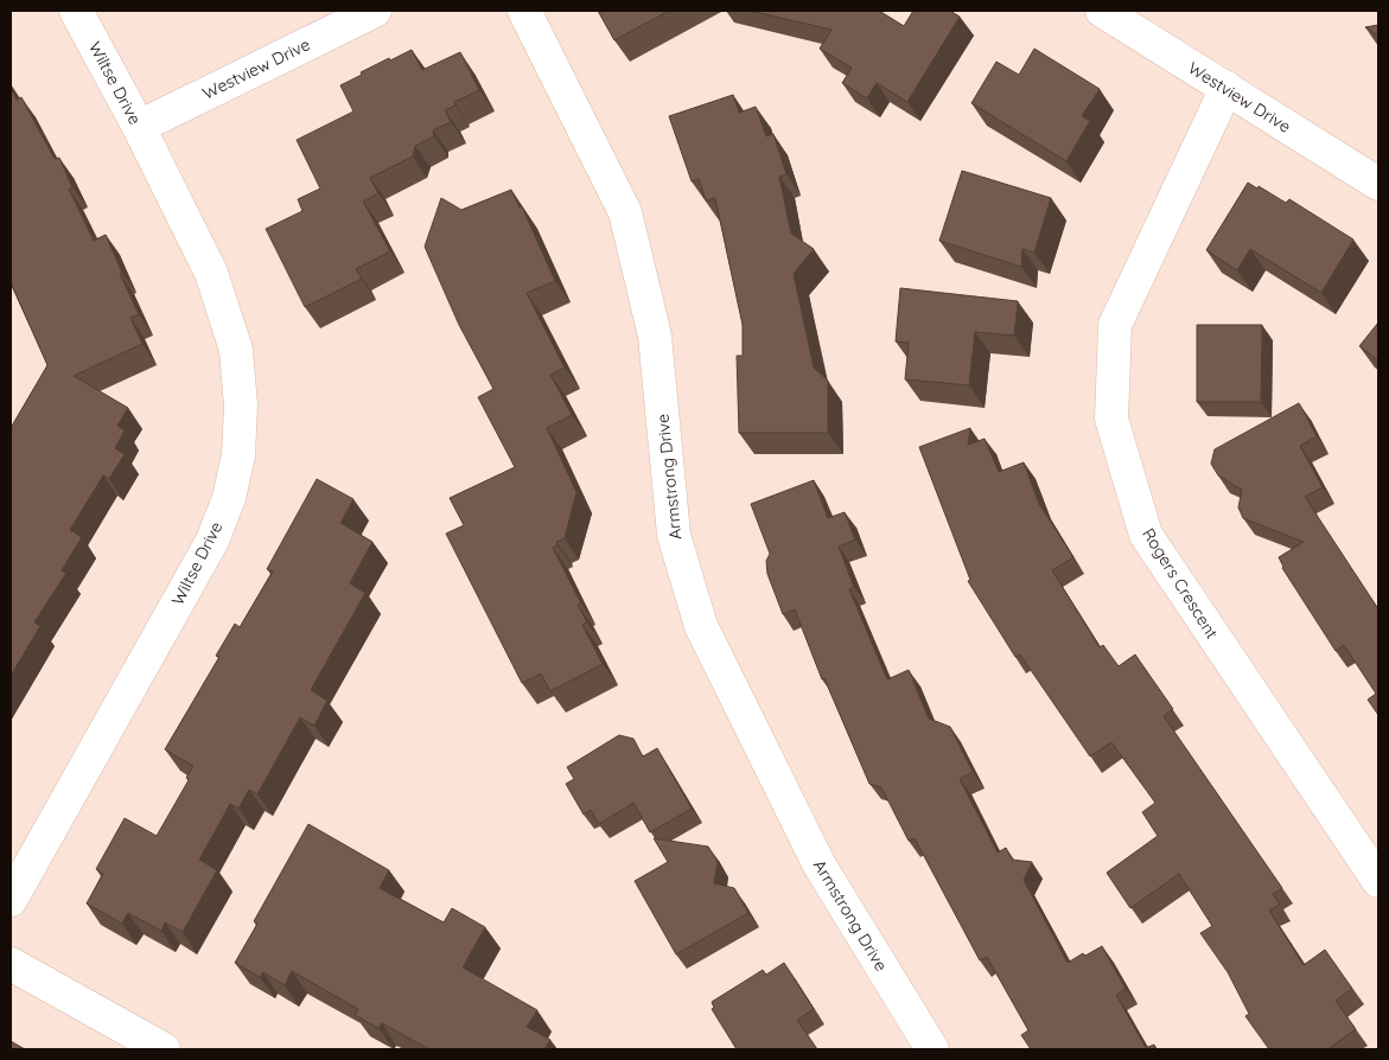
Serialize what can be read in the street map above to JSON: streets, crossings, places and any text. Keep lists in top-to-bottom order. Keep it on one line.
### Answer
{"streets":{"street":["Westview Drive","Wiltse Drive","Armstrong Drive","Rogers Crescent"]},"crossings":[["Westview Drive","Wiltse Drive"],["Westview Drive","Rogers Crescent"]]}
